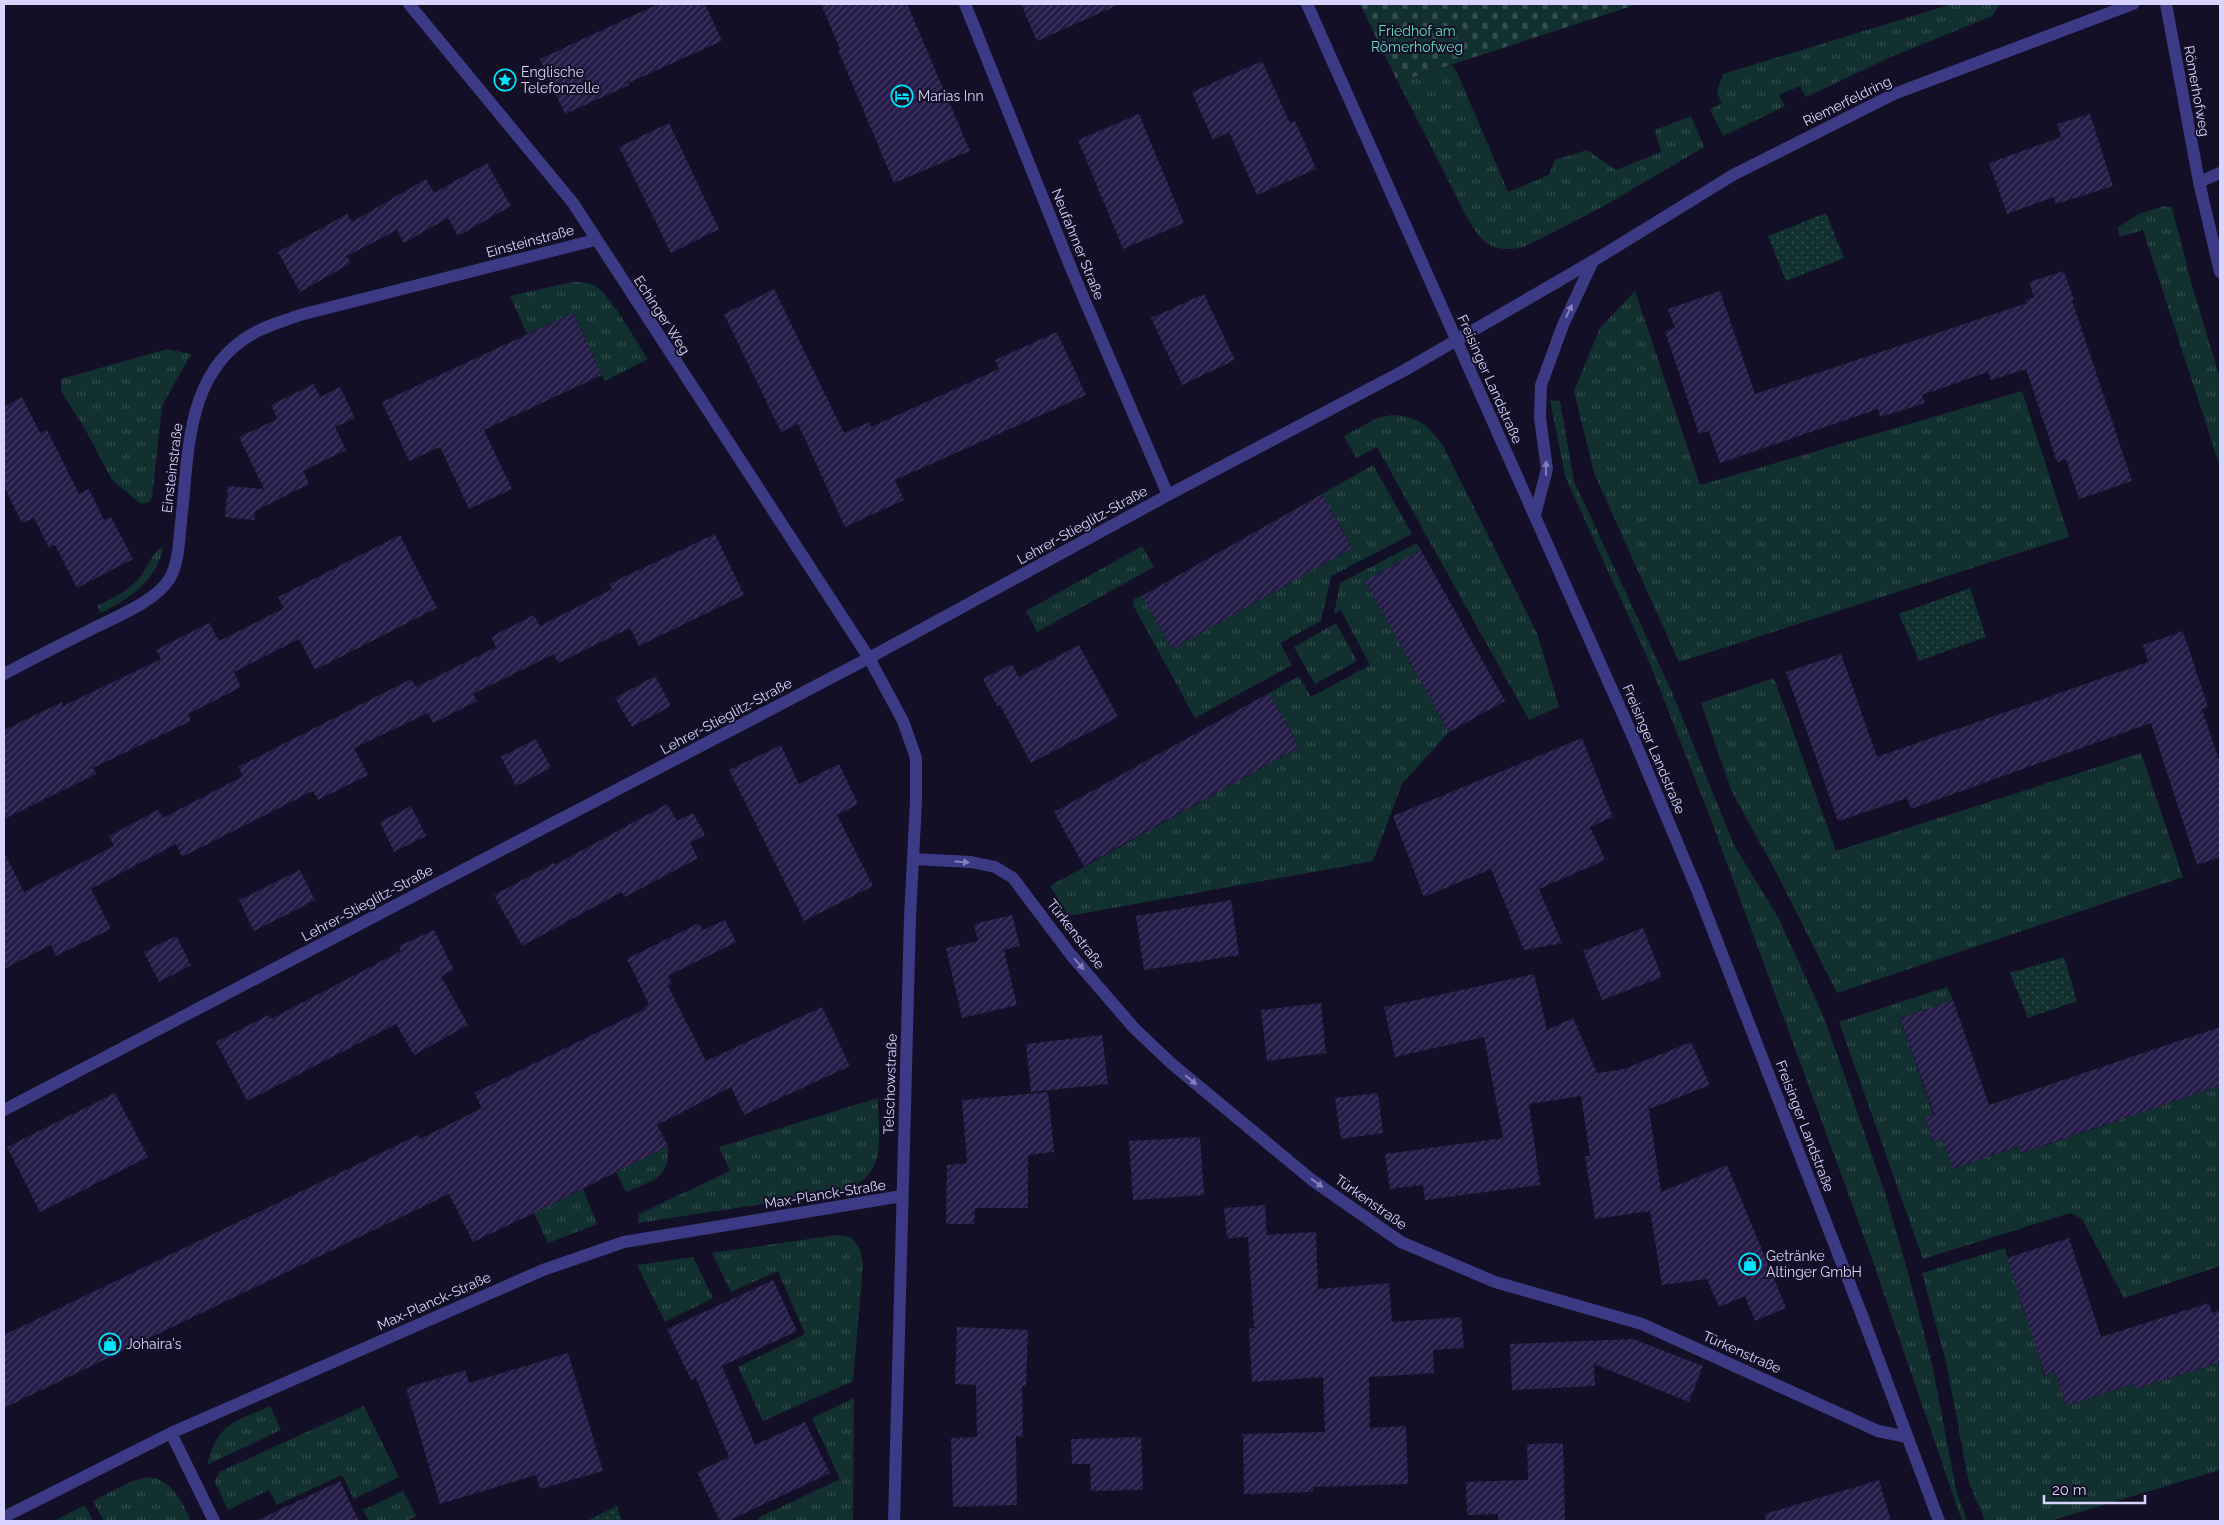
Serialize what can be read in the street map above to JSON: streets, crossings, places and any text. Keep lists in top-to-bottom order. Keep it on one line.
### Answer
{"streets":{"street":["Römerhofweg","Riemerfeldring","Einsteinstraße","Neufahrner Straße","Echinger Weg","Freisinger Landstraße","Lehrer-Stieglitz-Straße","Türkenstraße","Telschowstraße","Max-Planck-Straße"]},"crossings":[["Riemerfeldring","Freisinger Landstraße"],["Riemerfeldring","Lehrer-Stieglitz-Straße"],["Einsteinstraße","Echinger Weg"],["Neufahrner Straße","Lehrer-Stieglitz-Straße"],["Echinger Weg","Lehrer-Stieglitz-Straße"],["Echinger Weg","Telschowstraße"],["Freisinger Landstraße","Lehrer-Stieglitz-Straße"],["Freisinger Landstraße","Türkenstraße"],["Lehrer-Stieglitz-Straße","Telschowstraße"],["Türkenstraße","Telschowstraße"],["Telschowstraße","Max-Planck-Straße"]],"one_way":["Türkenstraße"],"parks":["Friedhof am Römerhofweg"],"places":{"place":["Englische Telefonzelle"],"hotel":["Marias Inn"],"shop":["Getränke Altinger GmbH","Johaira's"]},"scale_bar":"20 m"}
